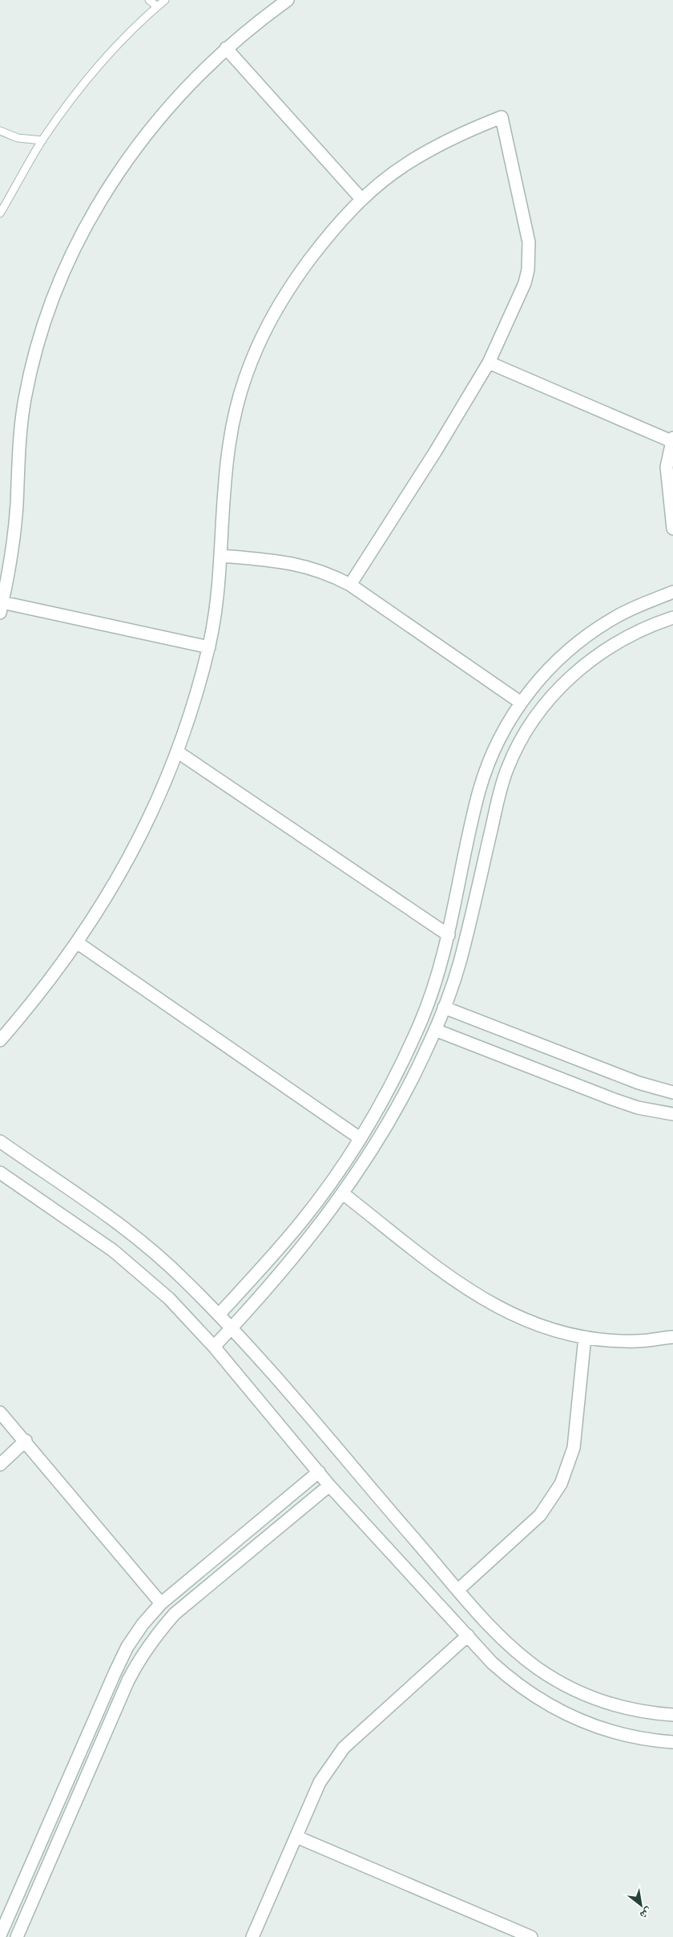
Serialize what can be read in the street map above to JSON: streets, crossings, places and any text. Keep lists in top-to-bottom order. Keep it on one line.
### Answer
{"north":"bottom right"}
